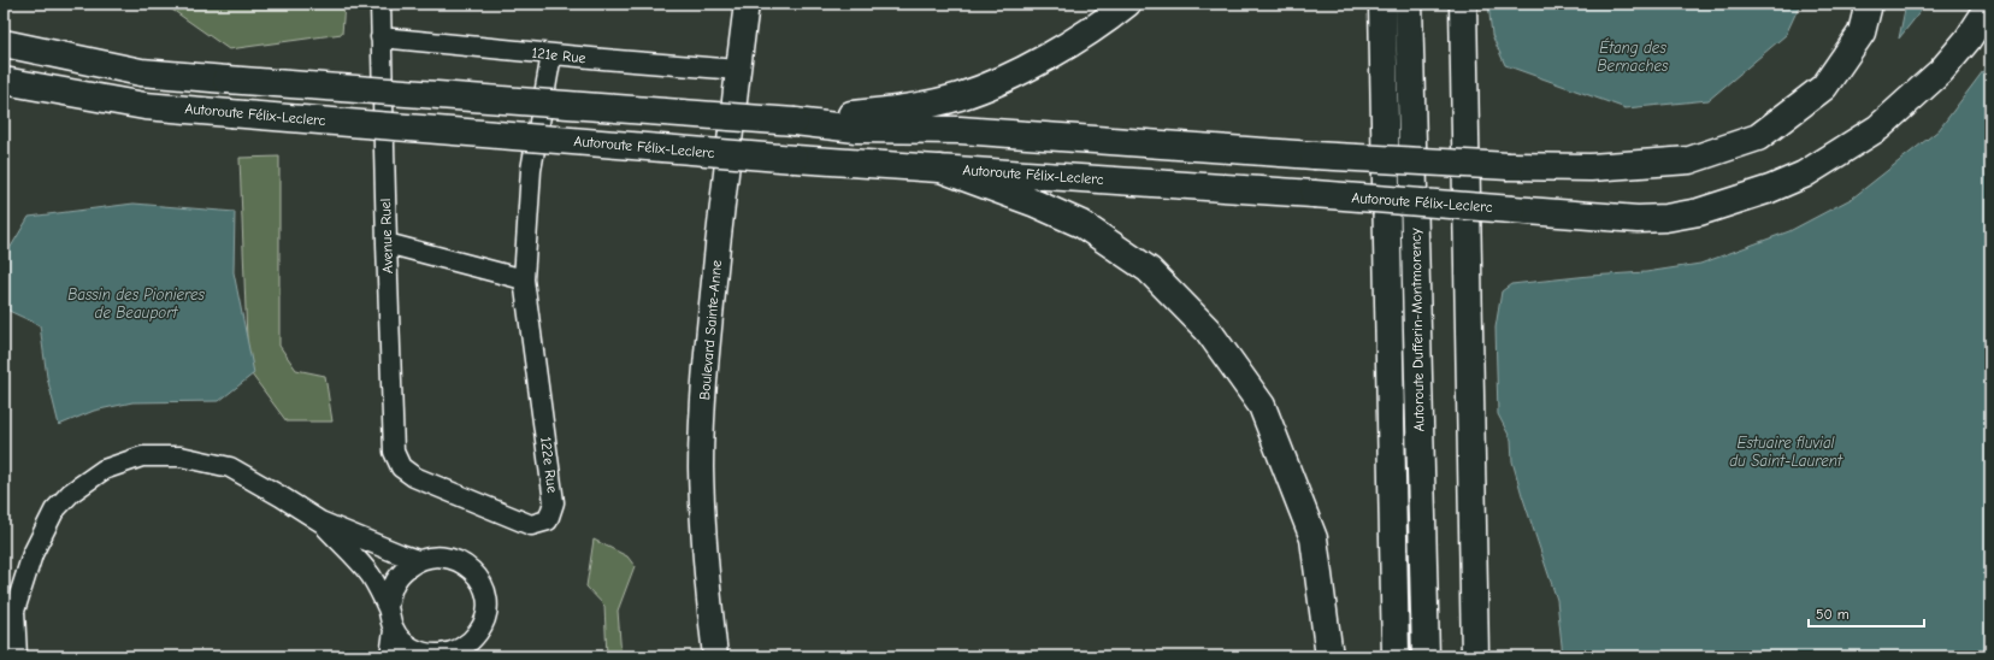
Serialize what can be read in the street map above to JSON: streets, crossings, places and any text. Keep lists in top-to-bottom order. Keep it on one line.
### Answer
{"streets":{"highway":["Autoroute Félix-Leclerc","Autoroute Dufferin-Montmorency"],"main road":["Boulevard Sainte-Anne"],"street":["121e Rue","Avenue Ruel","122e Rue"]},"crossings":[["121e Rue","Avenue Ruel"],["121e Rue","Boulevard Sainte-Anne"],["121e Rue","122e Rue"],["Avenue Ruel","122e Rue"]],"water":["Étang des Bernaches","Bassin des Pionieres de Beauport","Estuaire fluvial du Saint-Laurent"],"scale_bar":"50 m"}
